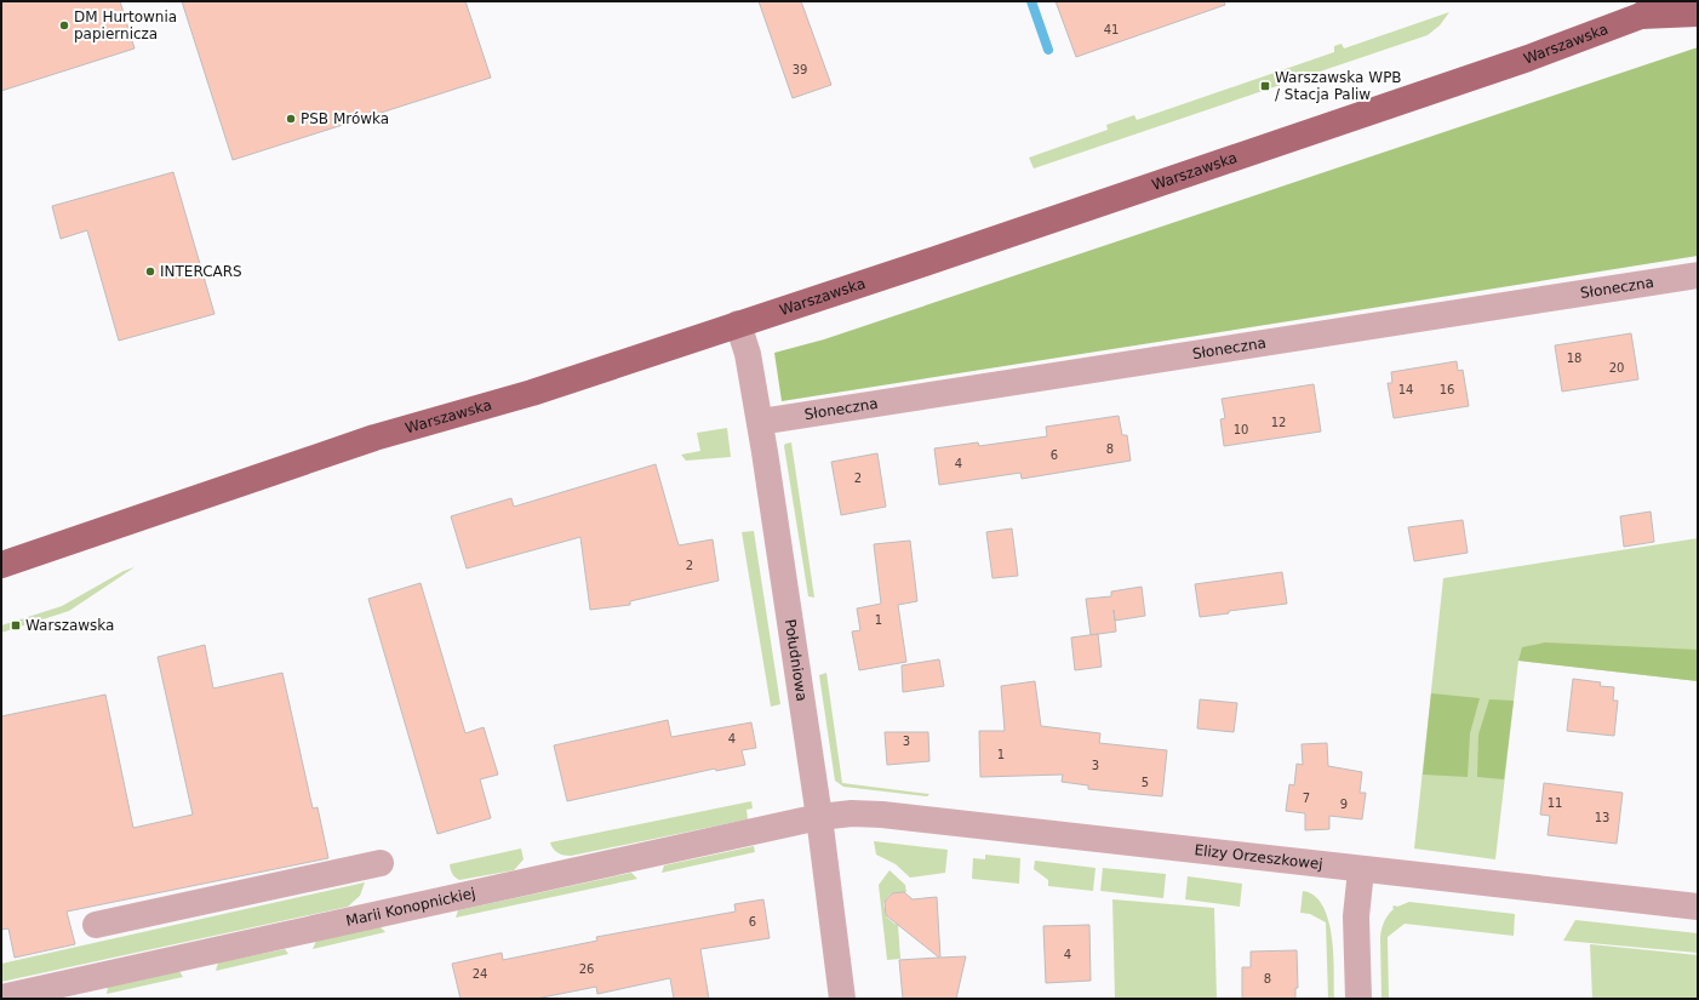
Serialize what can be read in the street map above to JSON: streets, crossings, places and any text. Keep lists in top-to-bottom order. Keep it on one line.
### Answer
{"streets":{"main road":["Warszawska"],"street":["Słoneczna","Południowa","Elizy Orzeszkowej","Marii Konopnickiej"]},"crossings":[["Warszawska","Południowa"],["Słoneczna","Południowa"],["Południowa","Elizy Orzeszkowej"],["Południowa","Marii Konopnickiej"],["Elizy Orzeszkowej","Marii Konopnickiej"]],"places":{"other":["DM Hurtownia papiernicza","PSB Mrówka","INTERCARS"],"transit":["Warszawska WPB / Stacja Paliw","Warszawska"]},"house_numbers":["41","39","18","20","14","16","12","10","8","6","4","2","2","1","4","3","1","3","5","7","11","9","13","6","4","26","24","8"]}
